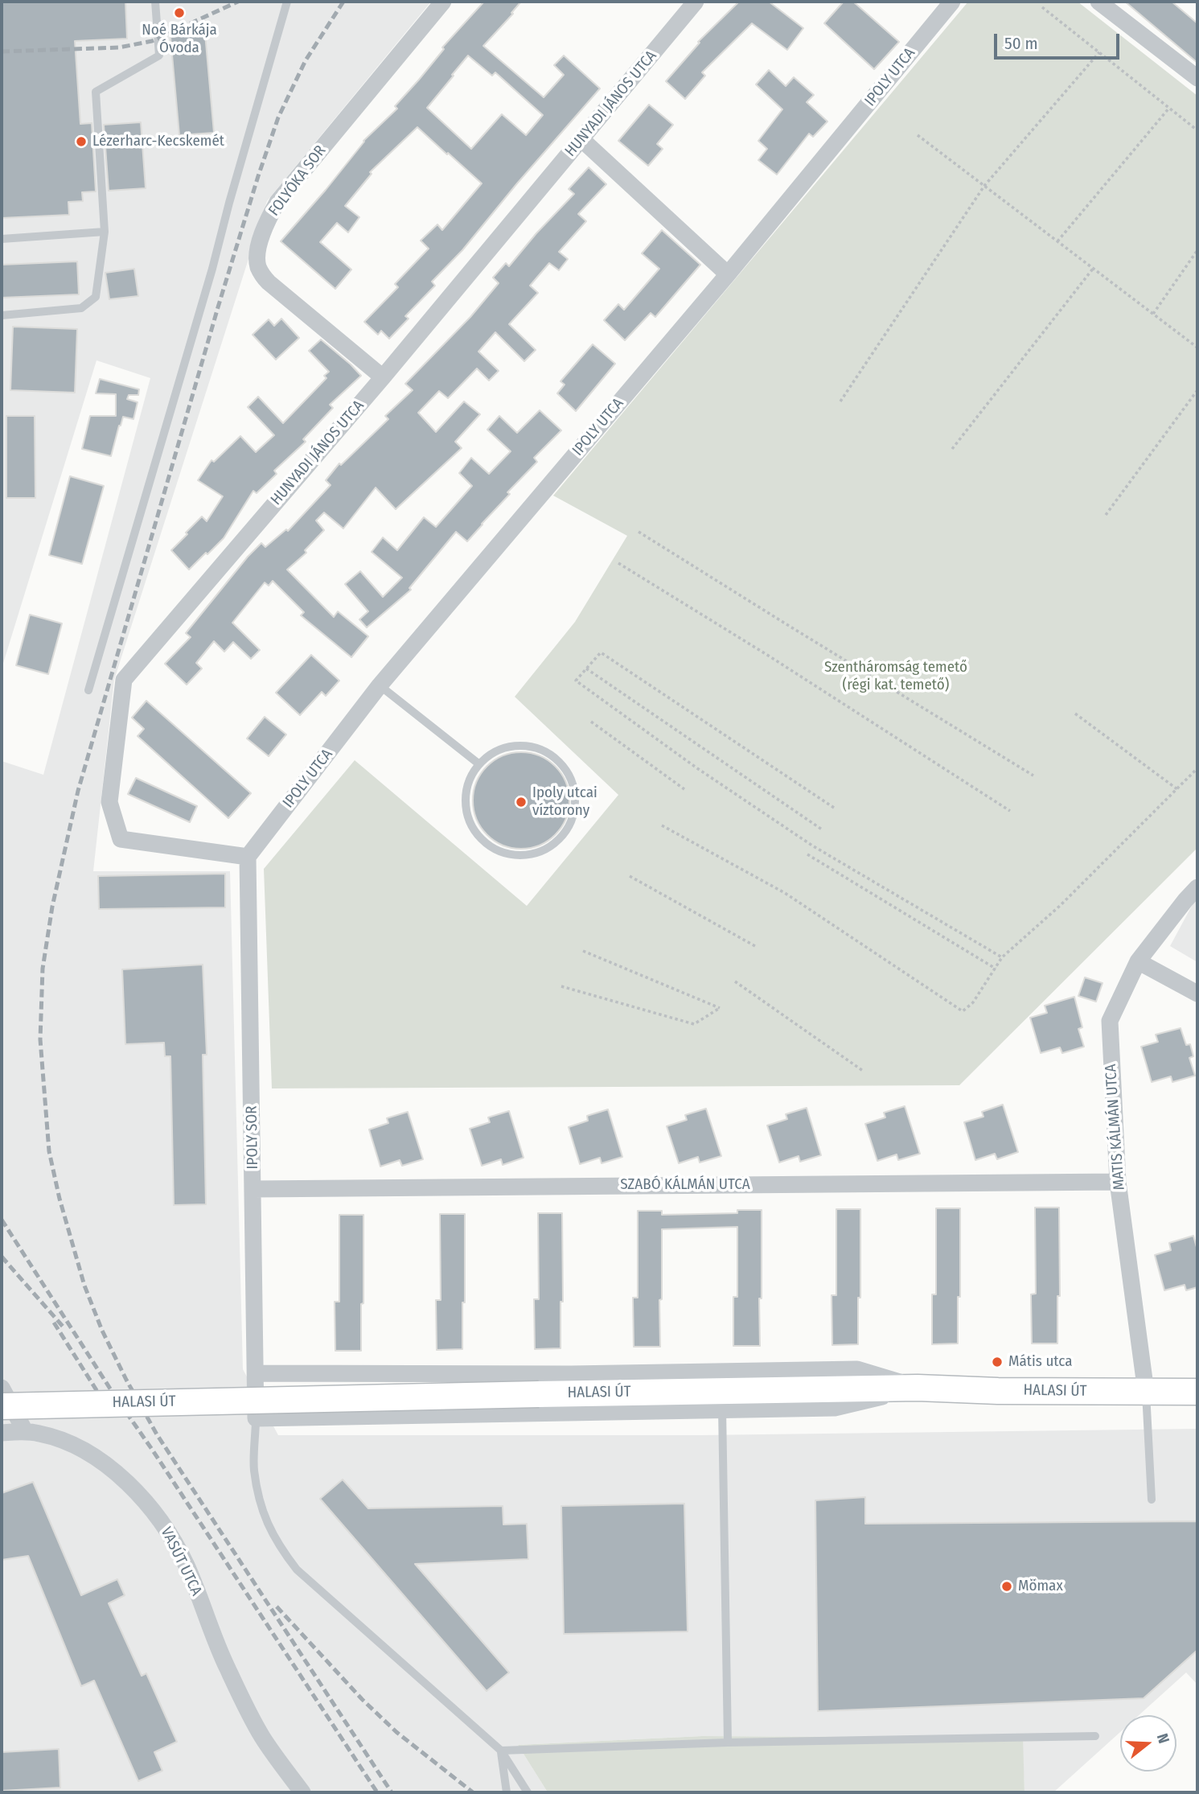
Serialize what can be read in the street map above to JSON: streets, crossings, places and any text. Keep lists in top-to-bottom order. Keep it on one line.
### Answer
{"streets":{"main road":["HALASI ÚT"],"street":["IPOLY UTCA","HUNYADI JÁNOS UTCA","FOLYÓKA SOR","MATIS KÁLMÁN UTCA","IPOLY SOR","SZABÓ KÁLMÁN UTCA","VASÚT UTCA"]},"crossings":[["IPOLY UTCA","HUNYADI JÁNOS UTCA"],["IPOLY UTCA","IPOLY SOR"],["HUNYADI JÁNOS UTCA","FOLYÓKA SOR"],["HUNYADI JÁNOS UTCA","IPOLY SOR"],["MATIS KÁLMÁN UTCA","SZABÓ KÁLMÁN UTCA"],["MATIS KÁLMÁN UTCA","HALASI ÚT"],["IPOLY SOR","SZABÓ KÁLMÁN UTCA"]],"parks":["Szentháromság temető (régi kat. temető)"],"places":["Noé Bárkája Óvoda","Lézerharc-Kecskemét","Ipoly utcai víztorony","Mátis utca","Mömax"],"scale_bar":"50 m","north":"right"}
